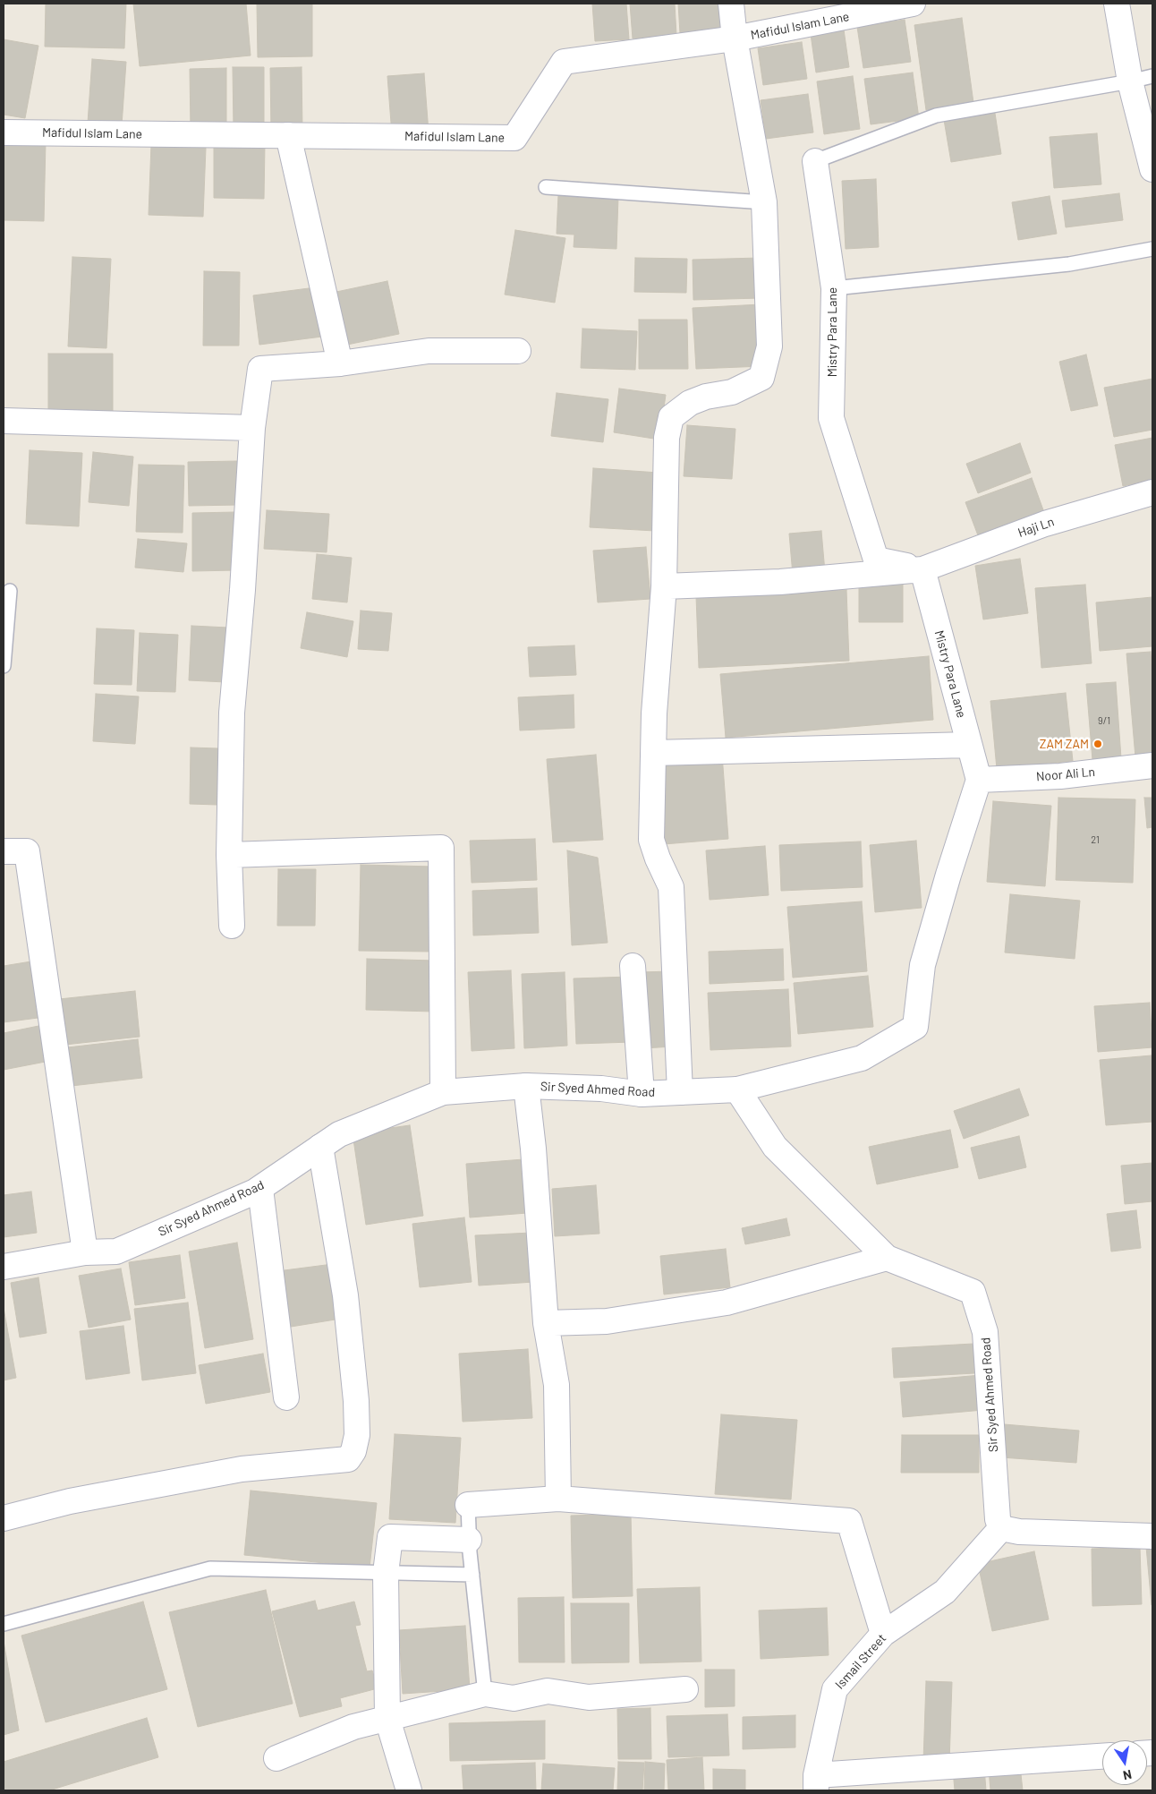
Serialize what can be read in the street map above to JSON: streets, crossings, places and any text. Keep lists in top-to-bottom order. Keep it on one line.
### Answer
{"streets":{"street":["Mafidul Islam Lane","Mistry Para Lane","Haji Ln","Noor Ali Ln","Sir Syed Ahmed Road","Ismail Street"]},"crossings":[["Mistry Para Lane","Haji Ln"],["Mistry Para Lane","Noor Ali Ln"],["Sir Syed Ahmed Road","Ismail Street"]],"places":["ZAM ZAM"],"house_numbers":["9/1","21"],"north":"bottom"}
